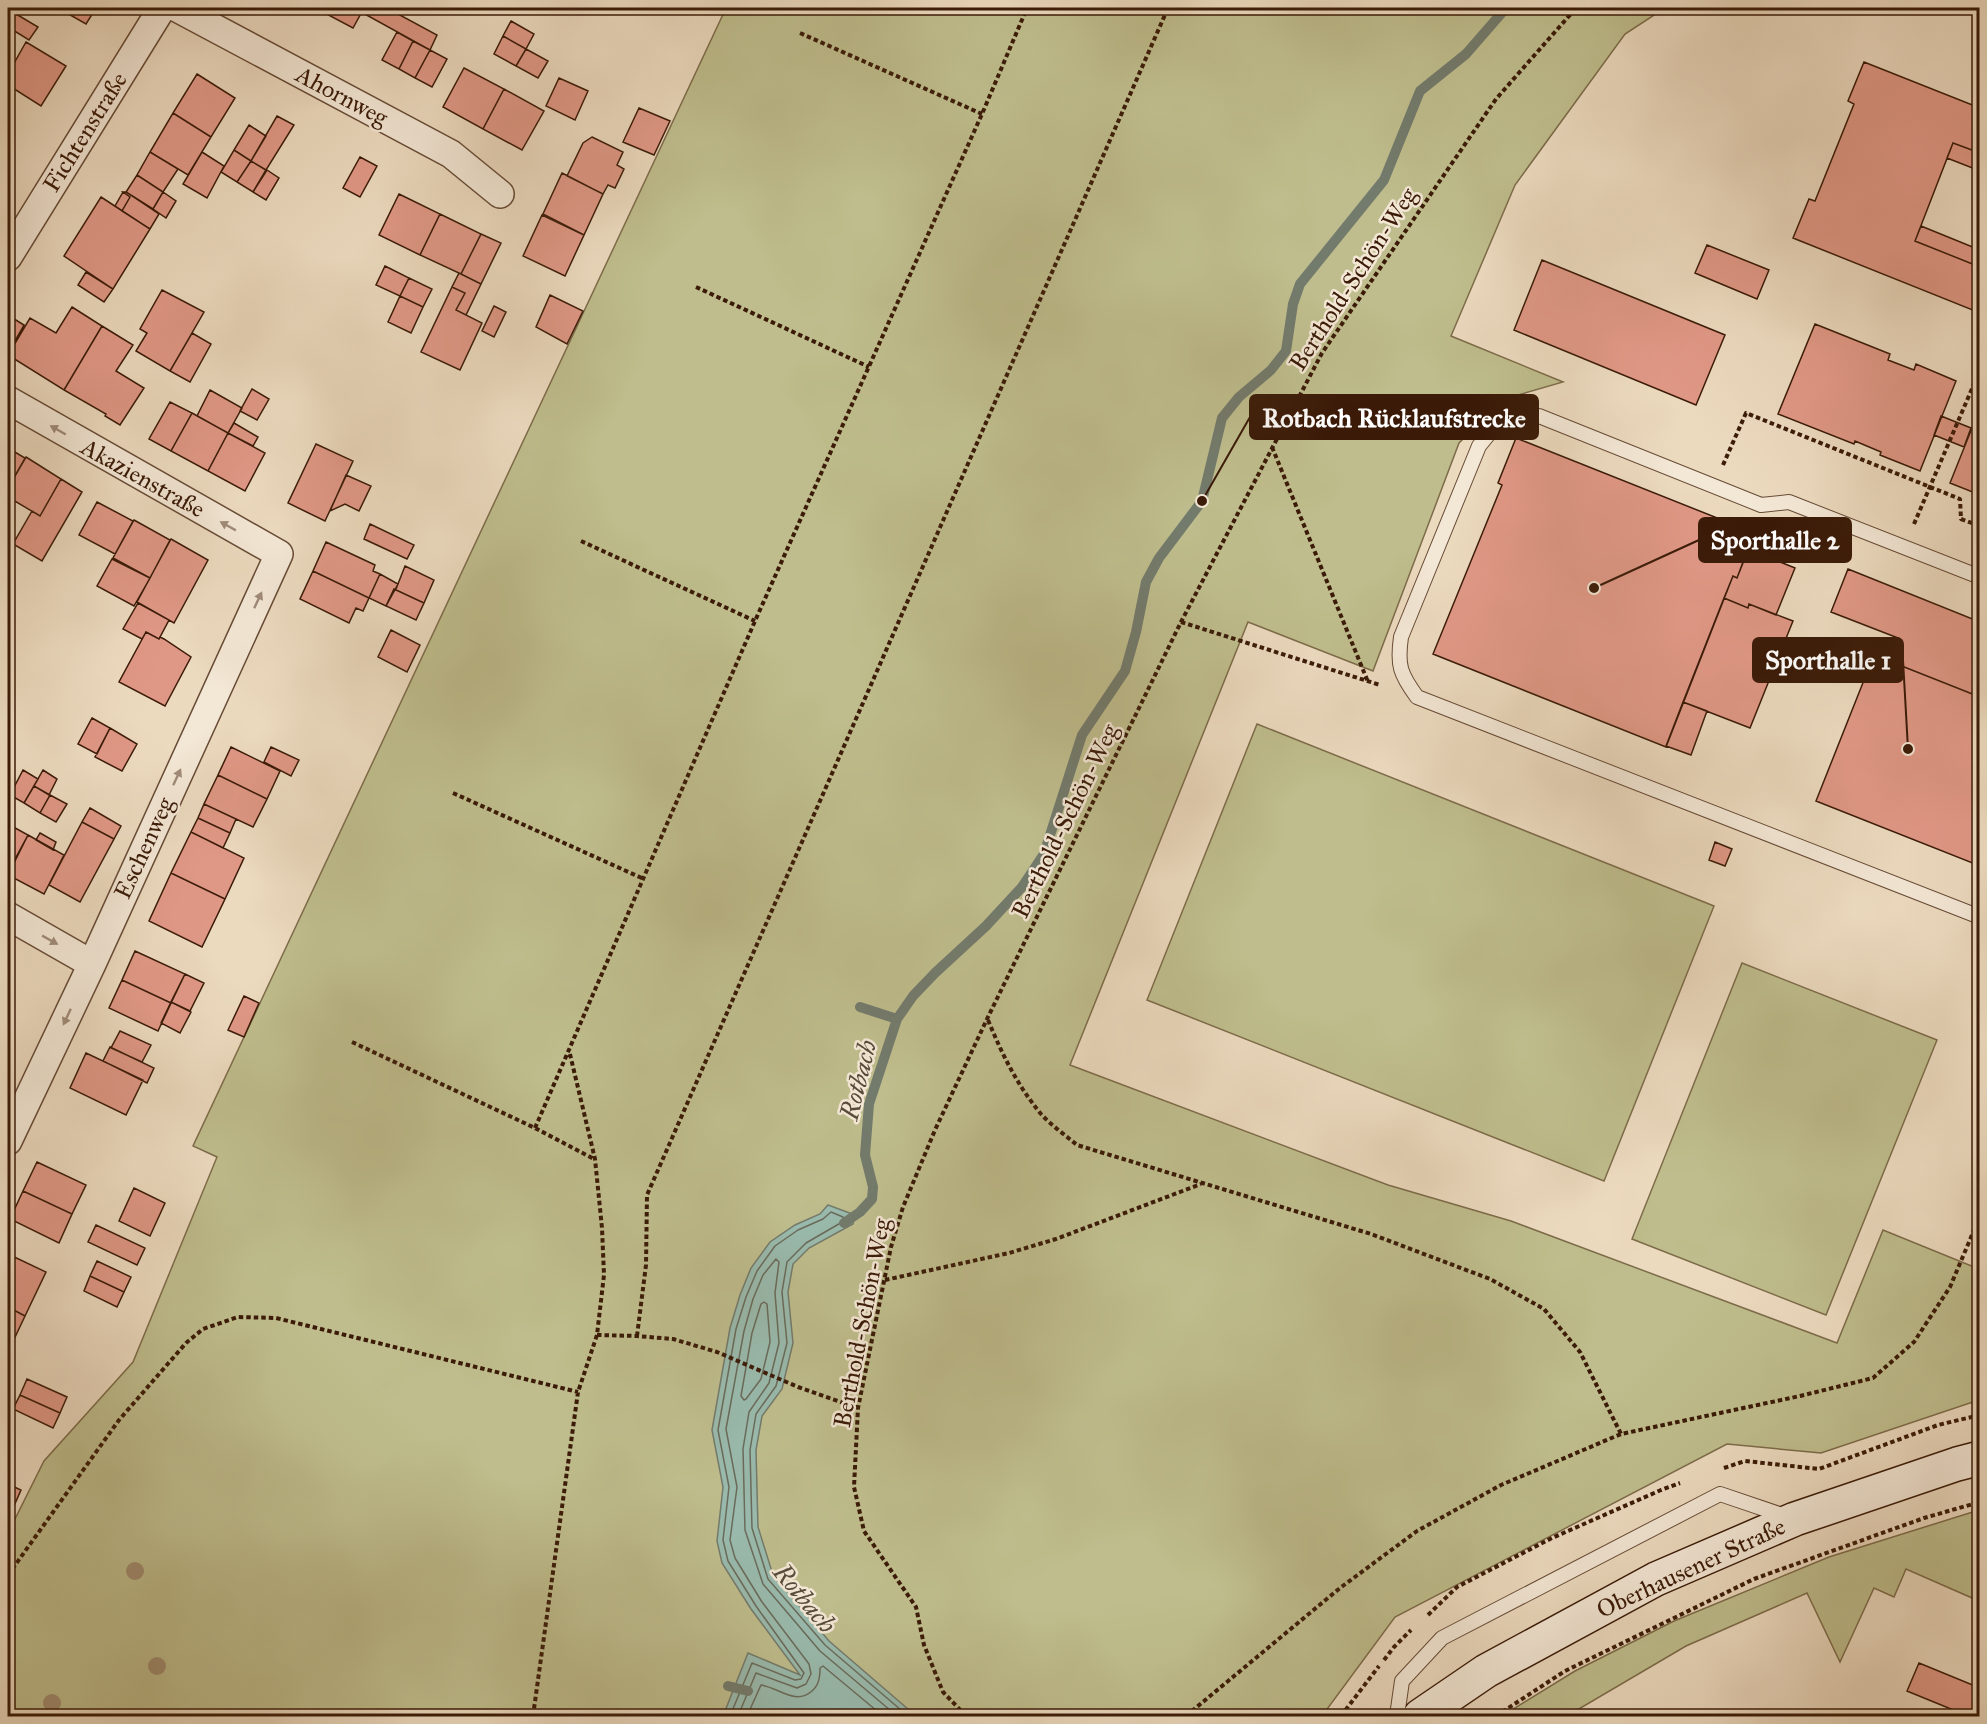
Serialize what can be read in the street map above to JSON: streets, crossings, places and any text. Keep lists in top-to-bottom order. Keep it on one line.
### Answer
{"streets":{"main road":["Oberhausener Straße"],"street":["Ahornweg","Fichtenstraße","Akazienstraße","Eschenweg"],"path":["Berthold-Schön-Weg"]},"crossings":[["Akazienstraße","Eschenweg"]],"one_way":["Akazienstraße"],"water":["Rotbach"],"places":["Rotbach Rücklaufstrecke","Sporthalle 2","Sporthalle 1"]}
